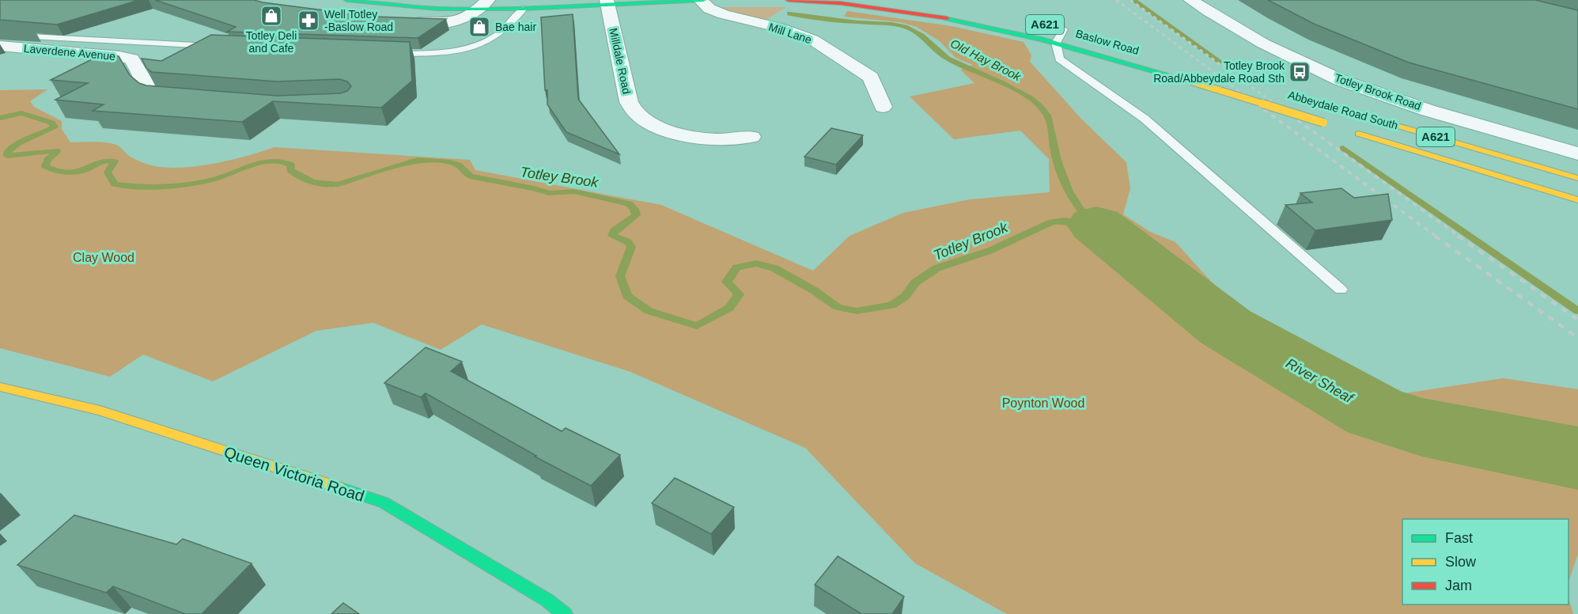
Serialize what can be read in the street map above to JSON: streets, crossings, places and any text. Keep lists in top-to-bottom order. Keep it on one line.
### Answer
{"streets":{"main road":["A621","Baslow Road","Abbeydale Road South","Queen Victoria Road"],"street":["Mill Lane","Laverdene Avenue","Milldale Road","Totley Brook Road"]},"crossings":[["A621","Baslow Road"]],"water":["Old Hay Brook","Totley Brook","River Sheaf"],"parks":["Clay Wood","Poynton Wood"],"places":{"shop":["Totley Deli and Cafe","Bae hair"],"pharmacy":["Well Totley -Baslow Road"],"bus stop":["Totley Brook Road/Abbeydale Road Sth"]},"legend":["Fast","Slow","Jam"]}
